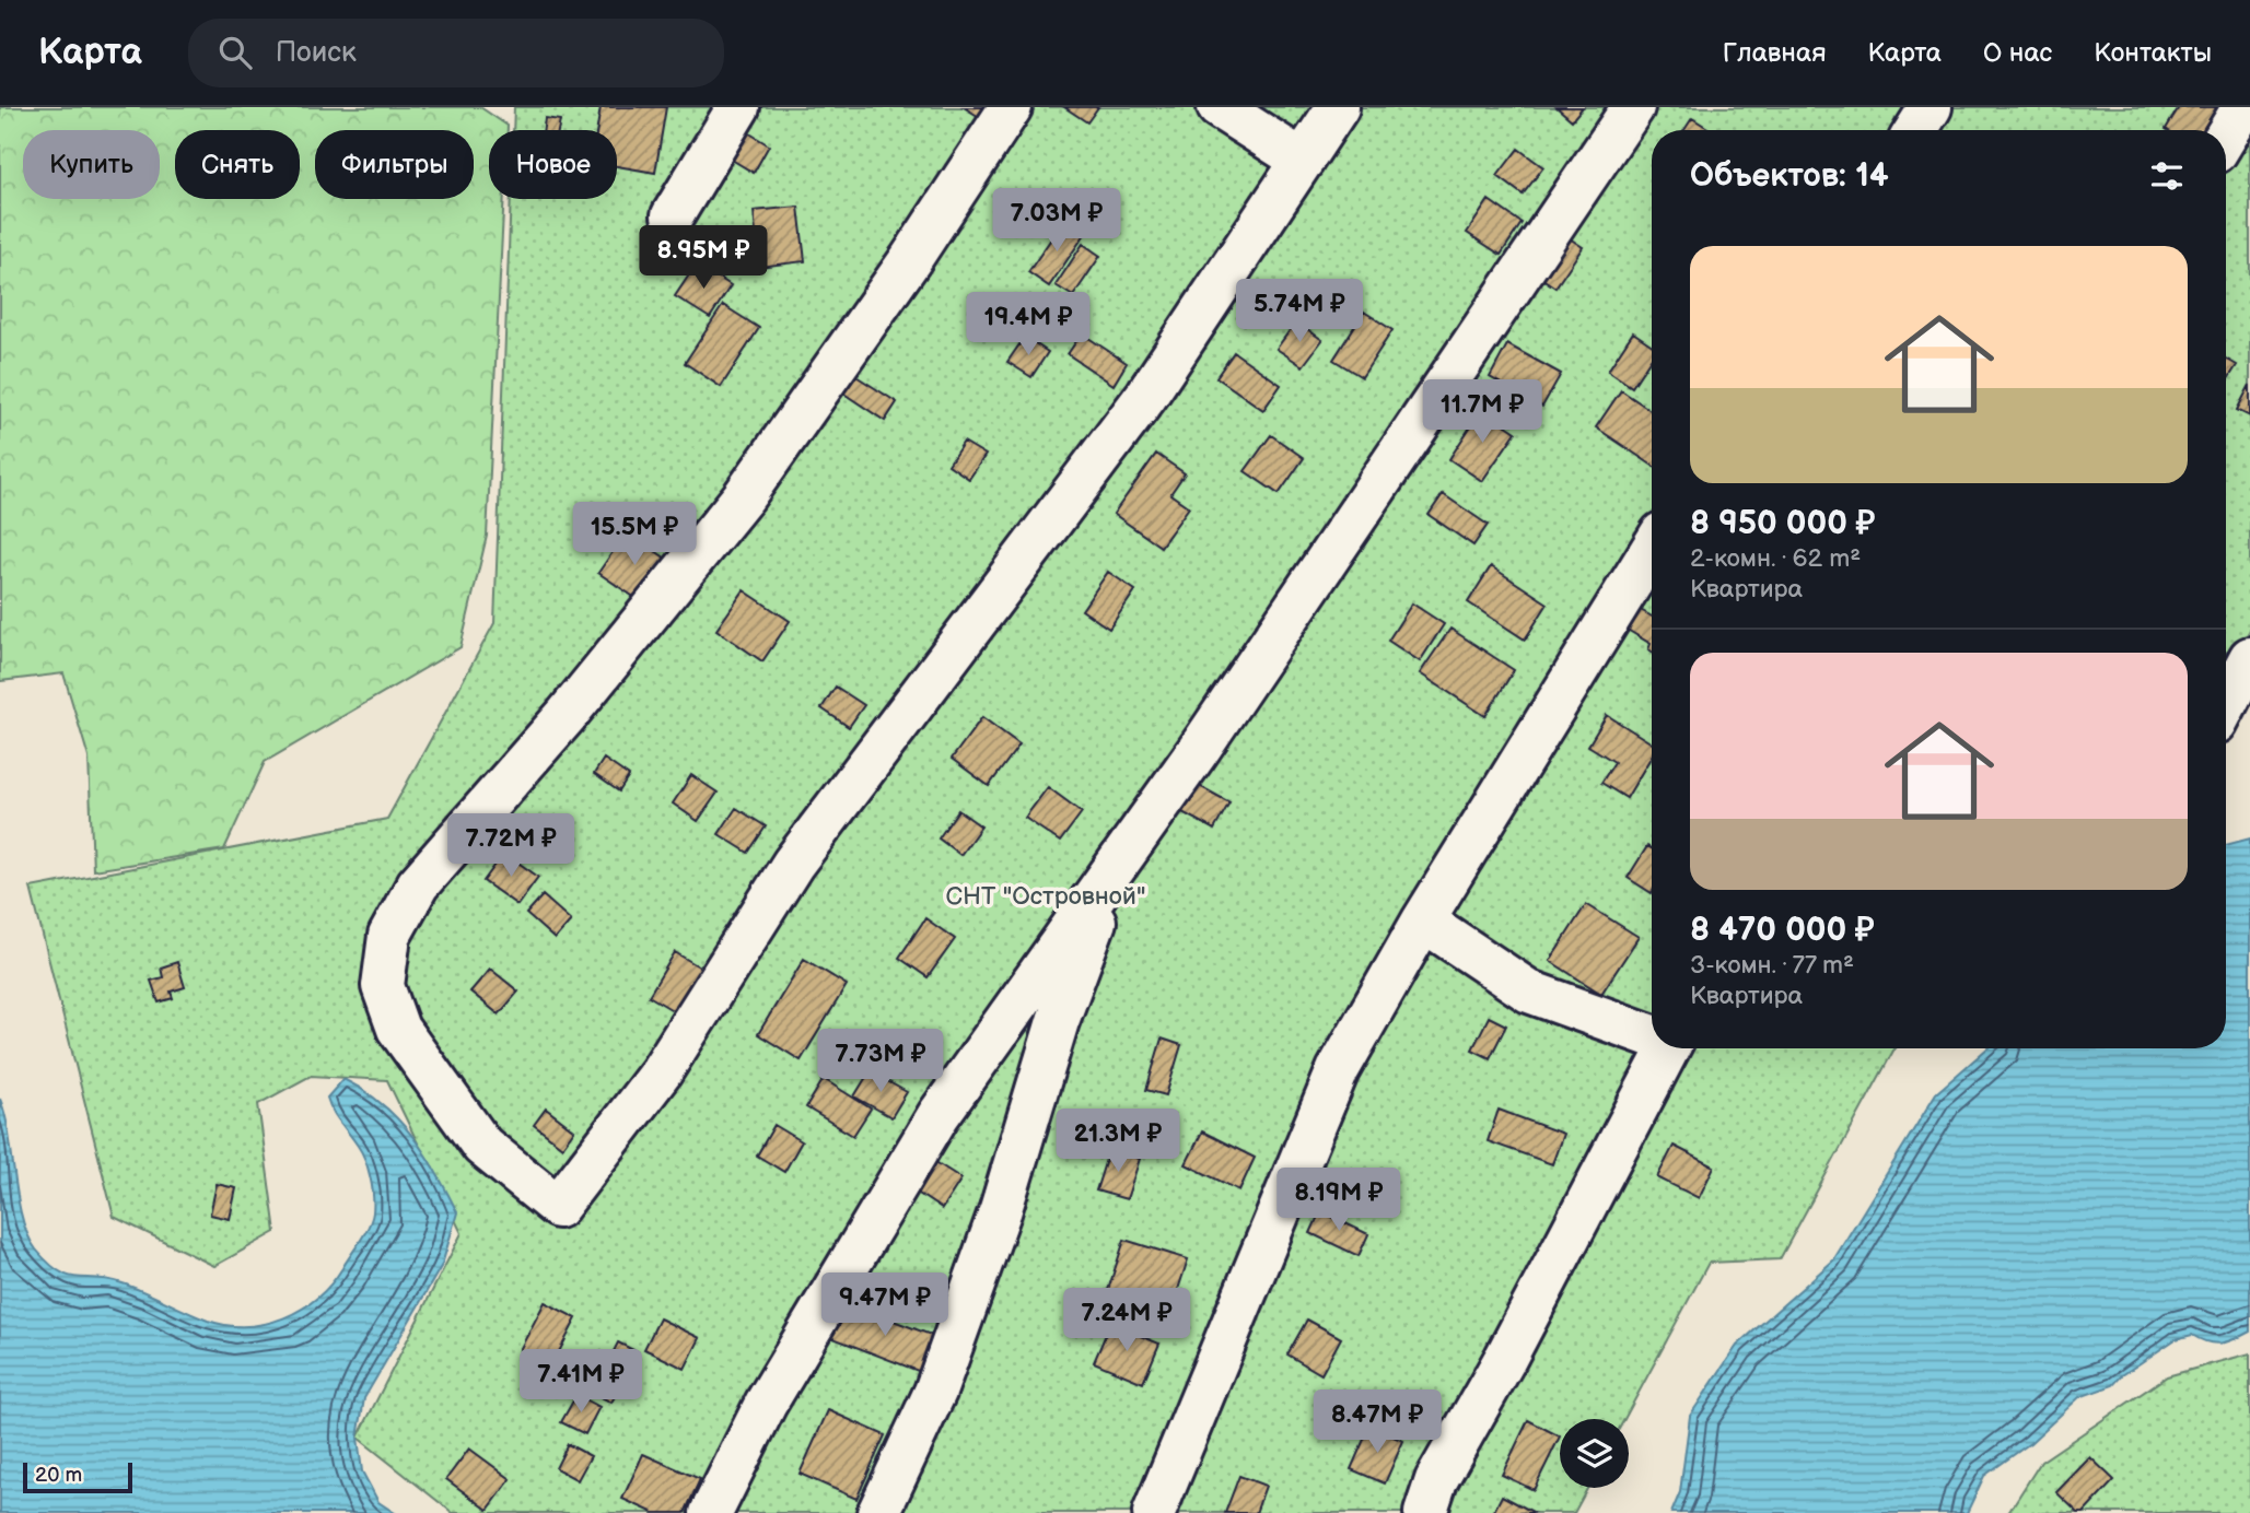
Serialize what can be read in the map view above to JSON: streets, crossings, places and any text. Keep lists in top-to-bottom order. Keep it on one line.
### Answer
{"parks":["СНТ \"Островной\""],"scale_bar":"20 m","page":{"header":"Карта","search":"Поиск","nav":["Главная","Карта","О нас","Контакты"],"chip":["Купить","Снять","Фильтры","Новое"],"heading":"Объектов: 14","price":["7.03M ₽","8.95M ₽","5.74M ₽","19.4M ₽","11.7M ₽","15.5M ₽","7.72M ₽","7.73M ₽","21.3M ₽","8.19M ₽","9.47M ₽","7.24M ₽","7.41M ₽","8.47M ₽"],"list":[{"name":"8 950 000 ₽","note":"2-комн. · 62 m² · Квартира"},{"name":"8 470 000 ₽","note":"3-комн. · 77 m² · Квартира"}],"scale":"20 m"}}
